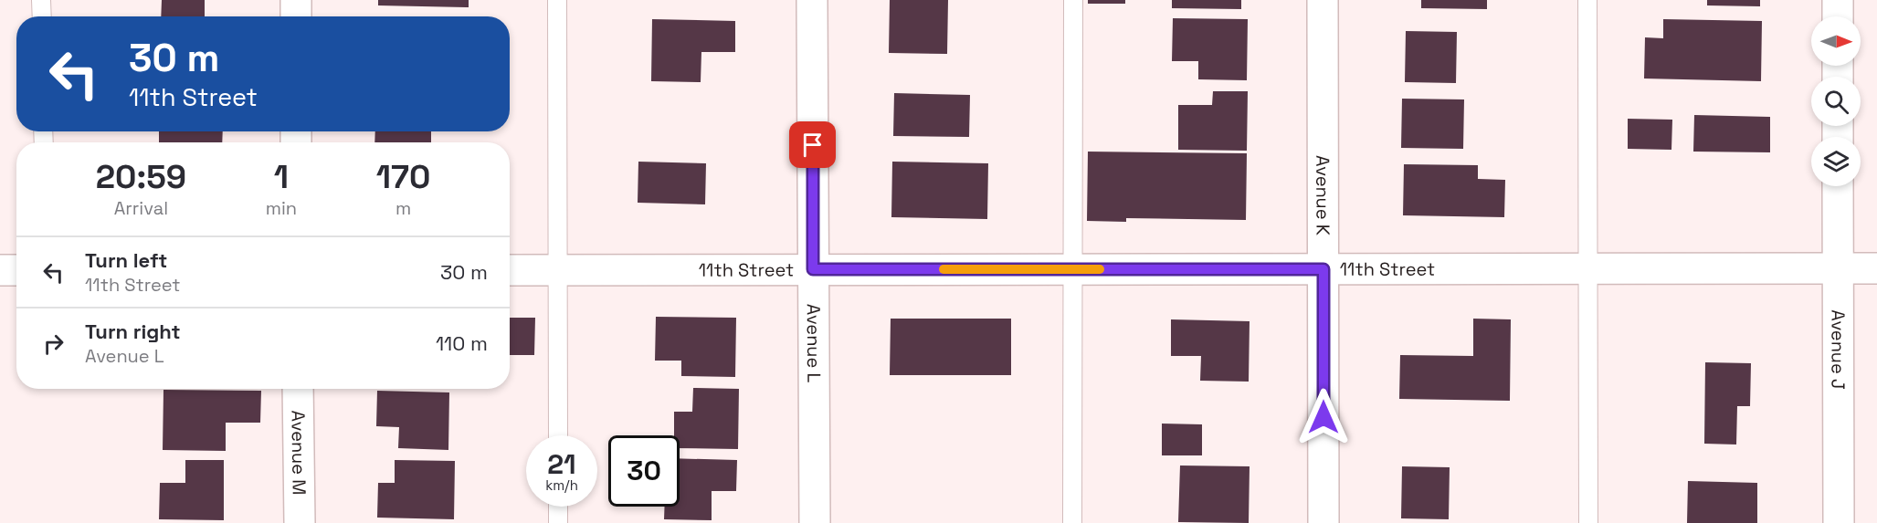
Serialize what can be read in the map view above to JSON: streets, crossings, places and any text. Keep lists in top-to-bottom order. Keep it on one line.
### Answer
{"streets":{"street":["Avenue K","11th Street","Avenue L","Avenue J","Avenue M"]},"crossings":[["Avenue K","11th Street"],["11th Street","Avenue L"],["11th Street","Avenue J"]],"north":"right","page":{"turn":["30 m","11th Street"],"eta":["20:59","Arrival","1","min","170","m"],"list":[{"name":"Turn left","note":"11th Street","value":"30 m"},{"name":"Turn right","note":"Avenue L","value":"110 m"}],"speed":"21 km/h","limit":"30"}}
